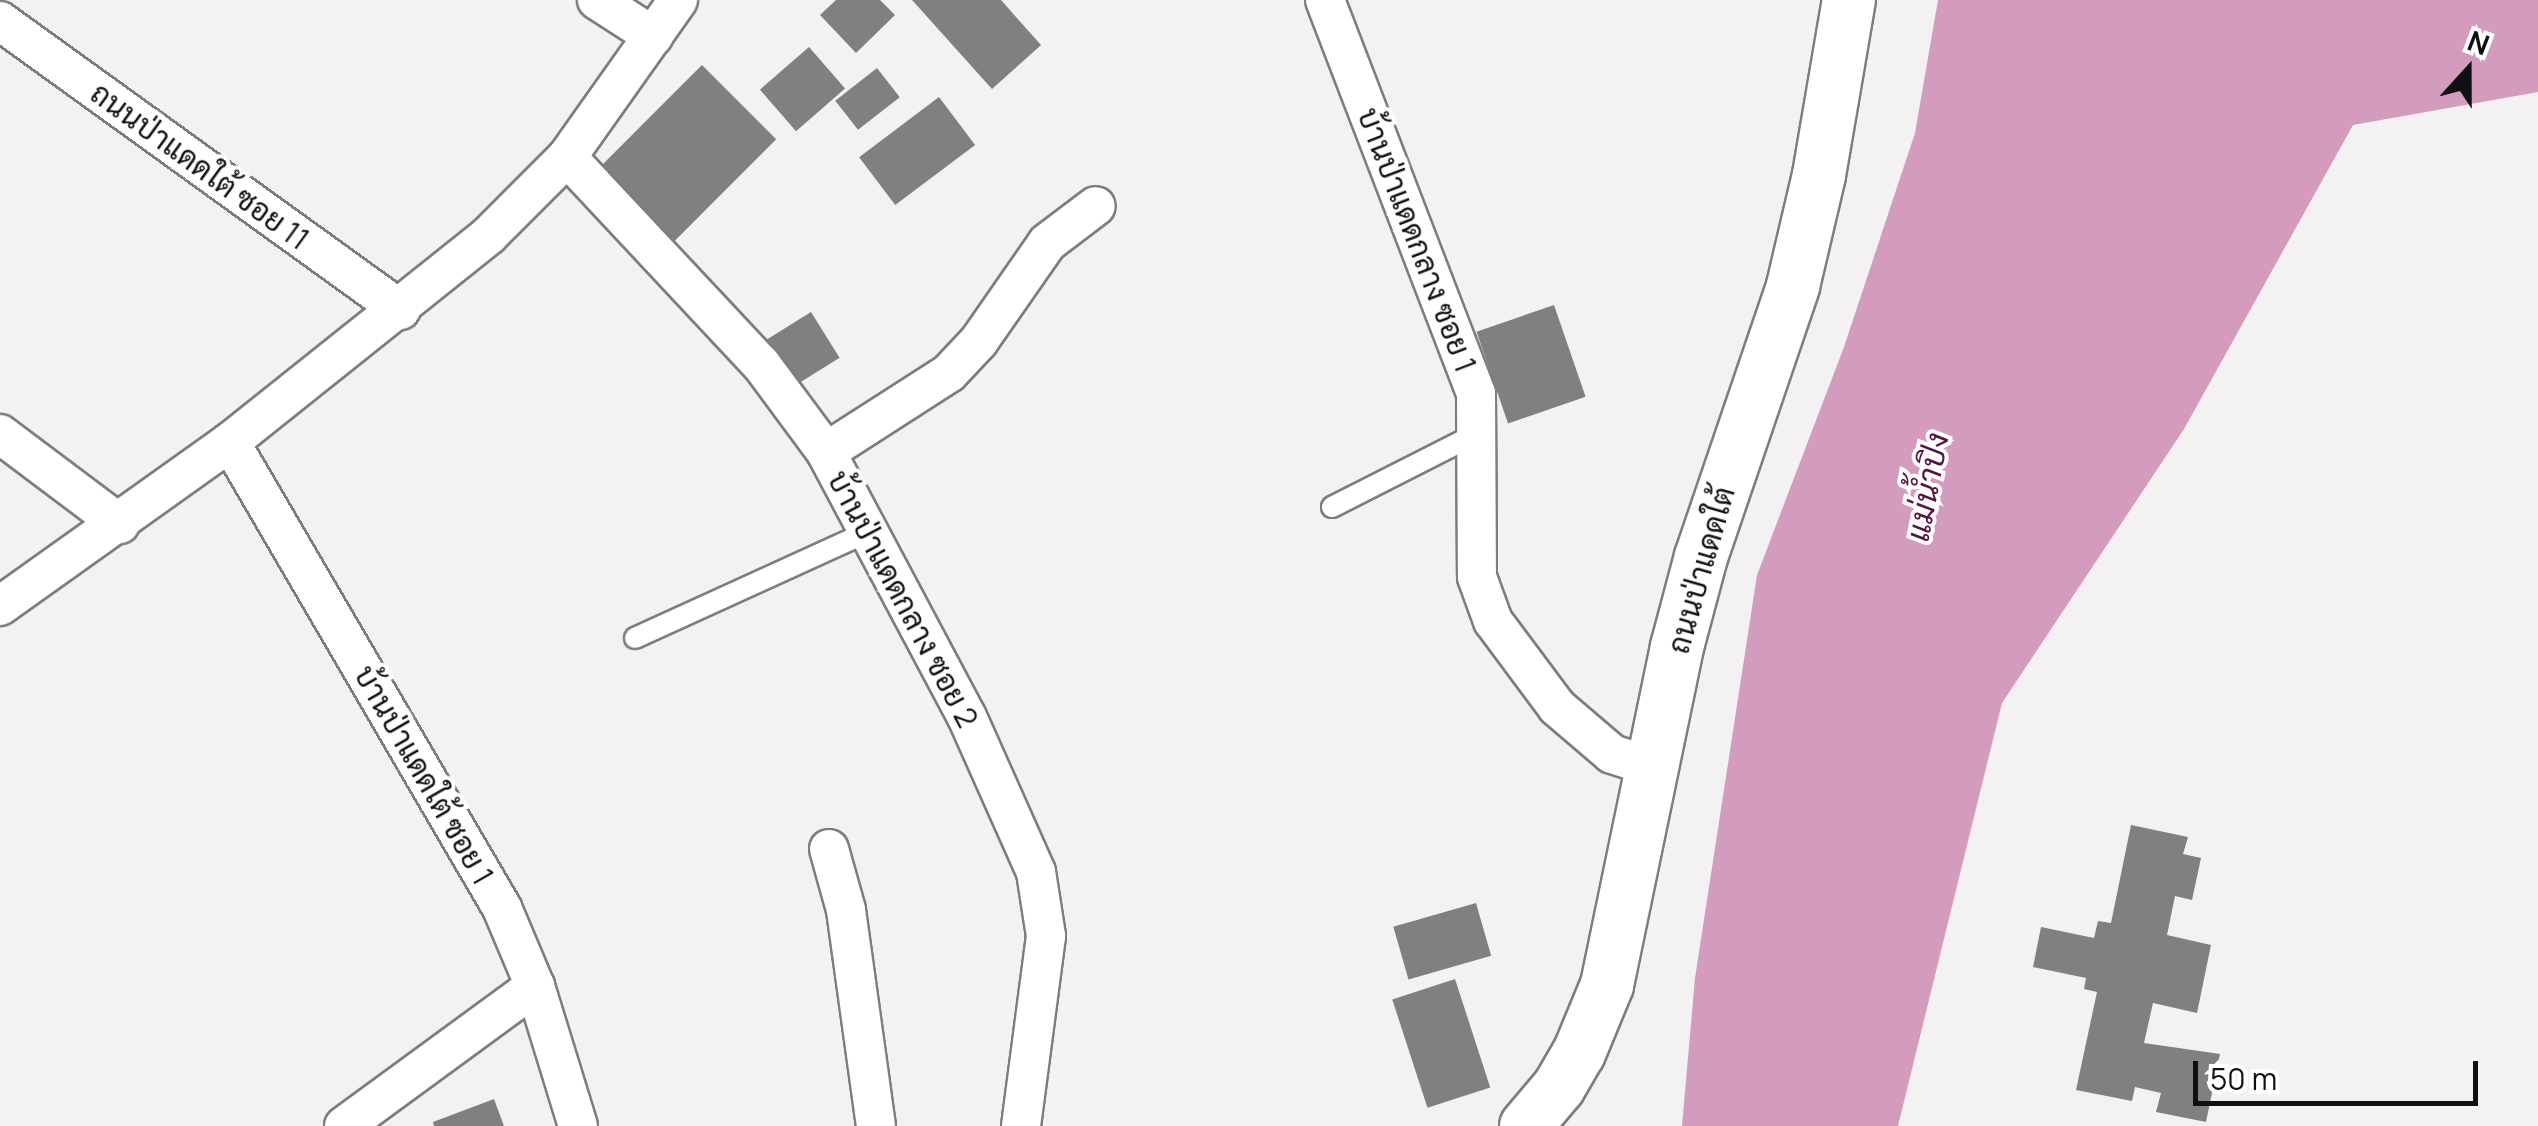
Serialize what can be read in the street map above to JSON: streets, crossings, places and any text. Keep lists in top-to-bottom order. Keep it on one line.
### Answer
{"streets":{"street":["ถนนป่าแดดใต้ ซอย 11","บ้านป่าแดดกลาง ซอย 1","ถนนป่าแดดใต้","บ้านป่าแดดกลาง ซอย 2","บ้านป่าแดดใต้ ซอย 1"]},"crossings":[["บ้านป่าแดดกลาง ซอย 1","ถนนป่าแดดใต้"]],"water":["แม่น้ำปิง"],"scale_bar":"50 m","north":"top"}
